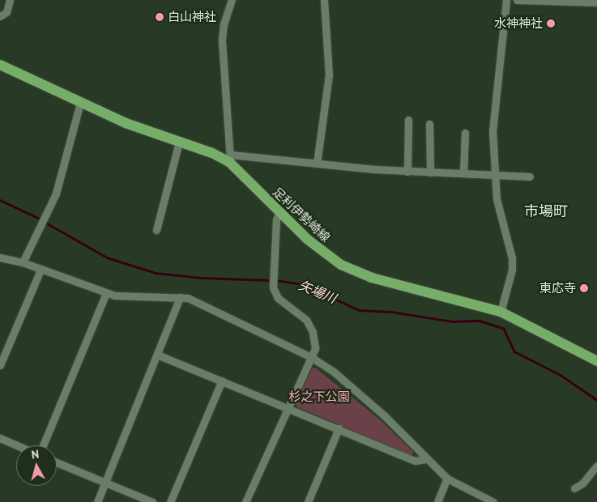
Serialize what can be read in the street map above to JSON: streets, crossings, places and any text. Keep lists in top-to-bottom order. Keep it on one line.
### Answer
{"streets":{"main road":["足利伊勢崎線"]},"districts":["市場町"],"water":["矢場川"],"parks":["杉之下公園"],"places":["白山神社","水神神社","東応寺"],"north":"top"}
